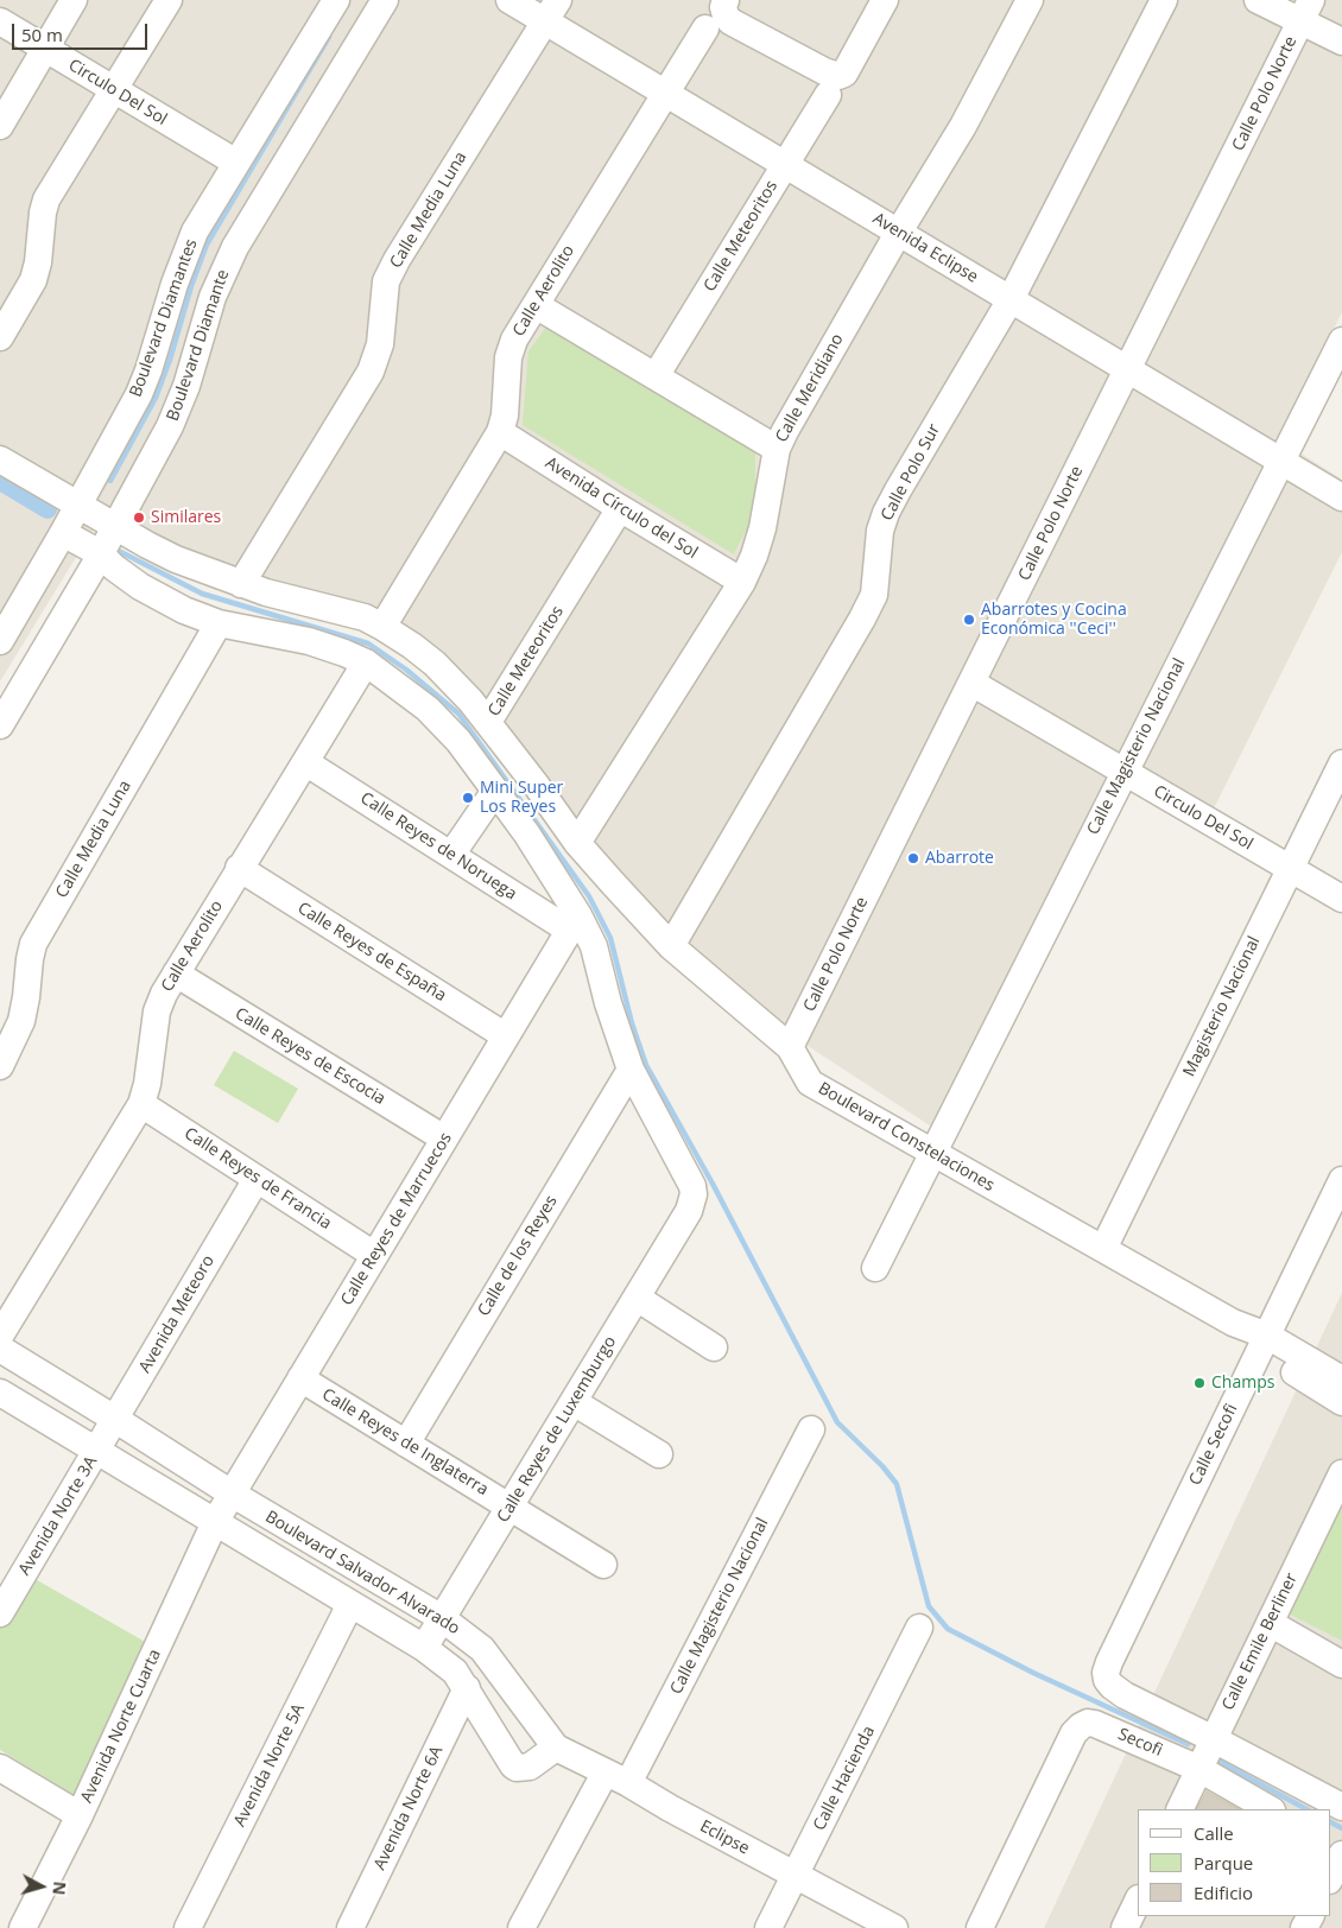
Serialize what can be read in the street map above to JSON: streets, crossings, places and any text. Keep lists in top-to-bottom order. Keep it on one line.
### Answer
{"streets":{"street":["Circulo Del Sol","Calle Polo Norte","Calle Media Luna","Calle Meteoritos","Avenida Eclipse","Calle Aerolito","Boulevard Diamantes","Boulevard Diamante","Calle Meridiano","Calle Polo Sur","Avenida Círculo del Sol","Calle Magisterio Nacional","Calle Reyes de Noruega","Calle Reyes de España","Magisterio Nacional","Calle Reyes de Escocia","Boulevard Constelaciones","Calle Reyes de Francia","Calle Reyes de Marruecos","Calle de los Reyes","Avenida Meteoro","Calle Reyes de Luxemburgo","Calle Reyes de Inglaterra","Calle Secofi","Avenida Norte 3A","Boulevard Salvador Alvarado","Calle Emile Berliner","Avenida Norte Cuarta","Secofi","Avenida Norte 5A","Calle Hacienda","Avenida Norte 6A","Eclipse"]},"crossings":[["Circulo Del Sol","Calle Polo Norte"],["Circulo Del Sol","Boulevard Diamantes"],["Circulo Del Sol","Calle Magisterio Nacional"],["Circulo Del Sol","Magisterio Nacional"],["Calle Polo Norte","Avenida Eclipse"],["Calle Polo Norte","Boulevard Constelaciones"],["Calle Media Luna","Avenida Eclipse"],["Calle Media Luna","Boulevard Constelaciones"],["Calle Meteoritos","Avenida Eclipse"],["Calle Meteoritos","Avenida Círculo del Sol"],["Calle Meteoritos","Boulevard Constelaciones"],["Avenida Eclipse","Calle Aerolito"],["Avenida Eclipse","Calle Meridiano"],["Avenida Eclipse","Calle Polo Sur"],["Avenida Eclipse","Calle Magisterio Nacional"],["Calle Aerolito","Avenida Círculo del Sol"],["Calle Aerolito","Calle Reyes de Noruega"],["Calle Aerolito","Calle Reyes de España"],["Calle Aerolito","Calle Reyes de Escocia"],["Calle Aerolito","Boulevard Constelaciones"],["Calle Aerolito","Calle Reyes de Francia"],["Boulevard Diamantes","Boulevard Constelaciones"],["Boulevard Diamante","Boulevard Constelaciones"],["Calle Meridiano","Avenida Círculo del Sol"],["Calle Meridiano","Boulevard Constelaciones"],["Calle Polo Sur","Boulevard Constelaciones"],["Calle Magisterio Nacional","Boulevard Constelaciones"],["Calle Magisterio Nacional","Eclipse"],["Calle Reyes de Noruega","Calle Reyes de Marruecos"],["Calle Reyes de España","Calle Reyes de Marruecos"],["Magisterio Nacional","Boulevard Constelaciones"],["Calle Reyes de Escocia","Calle Reyes de Marruecos"],["Boulevard Constelaciones","Calle Secofi"],["Calle Reyes de Francia","Calle Reyes de Marruecos"],["Calle Reyes de Francia","Avenida Meteoro"],["Calle Reyes de Marruecos","Calle Reyes de Inglaterra"],["Calle Reyes de Marruecos","Boulevard Salvador Alvarado"],["Calle Reyes de Marruecos","Avenida Norte Cuarta"],["Calle de los Reyes","Calle Reyes de Luxemburgo"],["Calle de los Reyes","Calle Reyes de Inglaterra"],["Avenida Meteoro","Avenida Norte 3A"],["Avenida Meteoro","Boulevard Salvador Alvarado"],["Calle Reyes de Luxemburgo","Calle Reyes de Inglaterra"],["Calle Reyes de Luxemburgo","Boulevard Salvador Alvarado"],["Calle Secofi","Calle Emile Berliner"],["Calle Secofi","Secofi"],["Avenida Norte 3A","Boulevard Salvador Alvarado"],["Boulevard Salvador Alvarado","Avenida Norte Cuarta"],["Boulevard Salvador Alvarado","Avenida Norte 5A"],["Boulevard Salvador Alvarado","Avenida Norte 6A"],["Boulevard Salvador Alvarado","Eclipse"],["Calle Emile Berliner","Secofi"],["Calle Hacienda","Eclipse"]],"places":["Similares","Abarrotes y Cocina Económica ''Ceci''","Mini Super Los Reyes","Abarrote","Champs"],"legend":["Calle","Parque","Edificio"],"scale_bar":"50 m","north":"right"}
